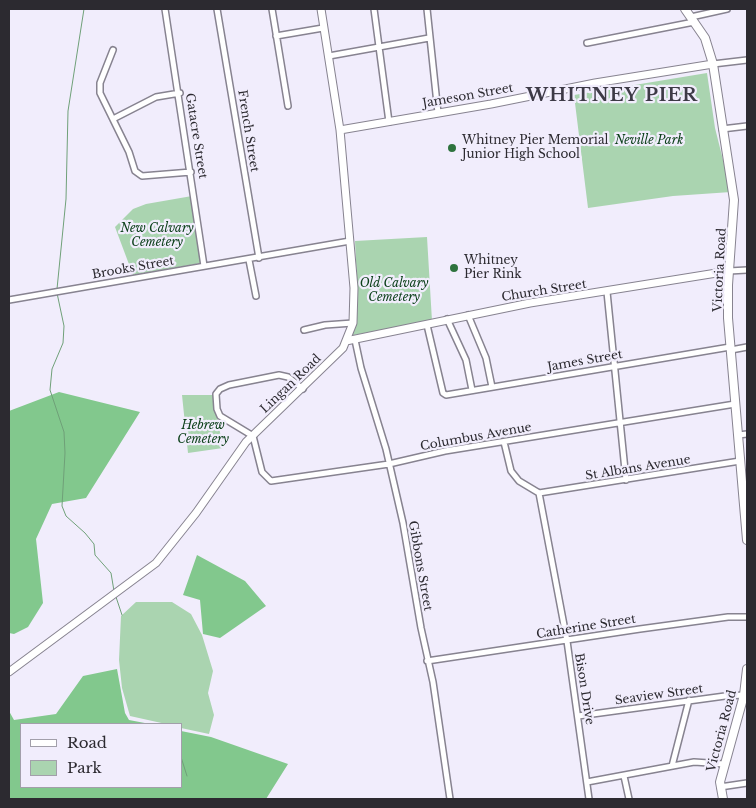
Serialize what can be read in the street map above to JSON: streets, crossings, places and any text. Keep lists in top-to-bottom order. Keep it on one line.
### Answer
{"streets":{"main road":["Victoria Road"],"street":["Jameson Street","French Street","Gatacre Street","Brooks Street","Church Street","James Street","Lingan Road","Columbus Avenue","St Albans Avenue","Gibbons Street","Catherine Street","Bison Drive","Seaview Street"]},"crossings":[["Jameson Street","Victoria Road"],["Jameson Street","Lingan Road"],["French Street","Brooks Street"],["Gatacre Street","Brooks Street"],["Brooks Street","Lingan Road"],["Victoria Road","Church Street"],["Victoria Road","James Street"],["Victoria Road","Columbus Avenue"],["Victoria Road","St Albans Avenue"],["Victoria Road","Seaview Street"],["Church Street","James Street"],["Church Street","Lingan Road"],["Church Street","Gibbons Street"],["Lingan Road","Columbus Avenue"],["Columbus Avenue","Gibbons Street"],["St Albans Avenue","Bison Drive"],["Gibbons Street","Catherine Street"],["Catherine Street","Bison Drive"],["Bison Drive","Seaview Street"]],"districts":["WHITNEY PIER"],"parks":["Neville Park","New Calvary Cemetery","Old Calvary Cemetery","Hebrew Cemetery"],"places":["Whitney Pier Memorial Junior High School","Whitney Pier Rink"],"legend":["Road","Park"]}
